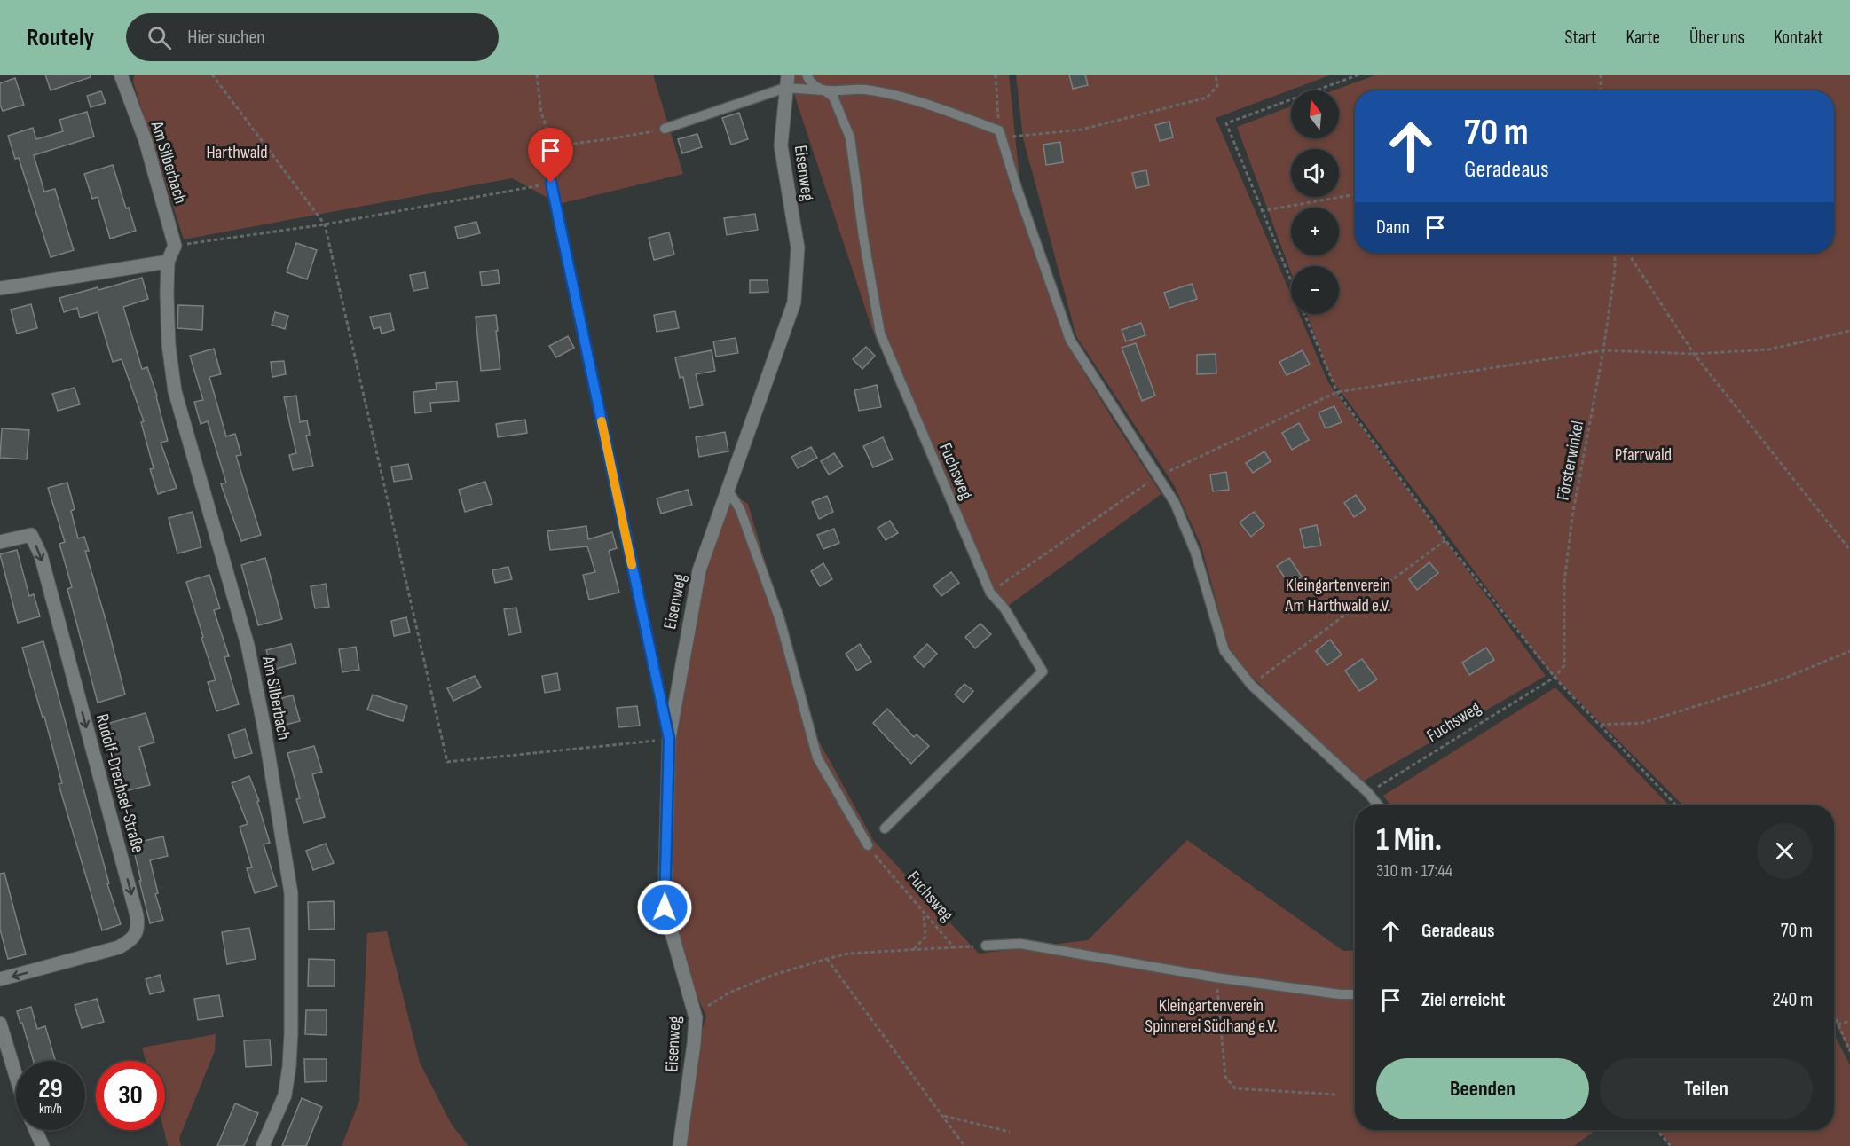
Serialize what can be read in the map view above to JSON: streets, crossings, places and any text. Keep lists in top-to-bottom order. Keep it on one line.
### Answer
{"streets":{"street":["Am Silberbach","Eisenweg","Rudolf-Drechsel-Straße"],"lane":["Fuchsweg"],"path":["Försterwinkel"]},"crossings":[["Försterwinkel","Fuchsweg"]],"parks":["Harthwald","Pfarrwald","Kleingartenverein Am Harthwald e.V.","Kleingartenverein Spinnerei Südhang e.V."],"north":"top","page":{"header":"Routely","search":"Hier suchen","nav":["Start","Karte","Über uns","Kontakt"],"map_buttons":["+","−"],"turn":["70 m","Geradeaus"],"then":"Dann","heading":["1 Min.","310 m · 17:44"],"list":[{"name":"Geradeaus","value":"70 m"},{"name":"Ziel erreicht","value":"240 m"}],"buttons":["Beenden","Teilen"],"speed":"29 km/h","limit":"30"}}
